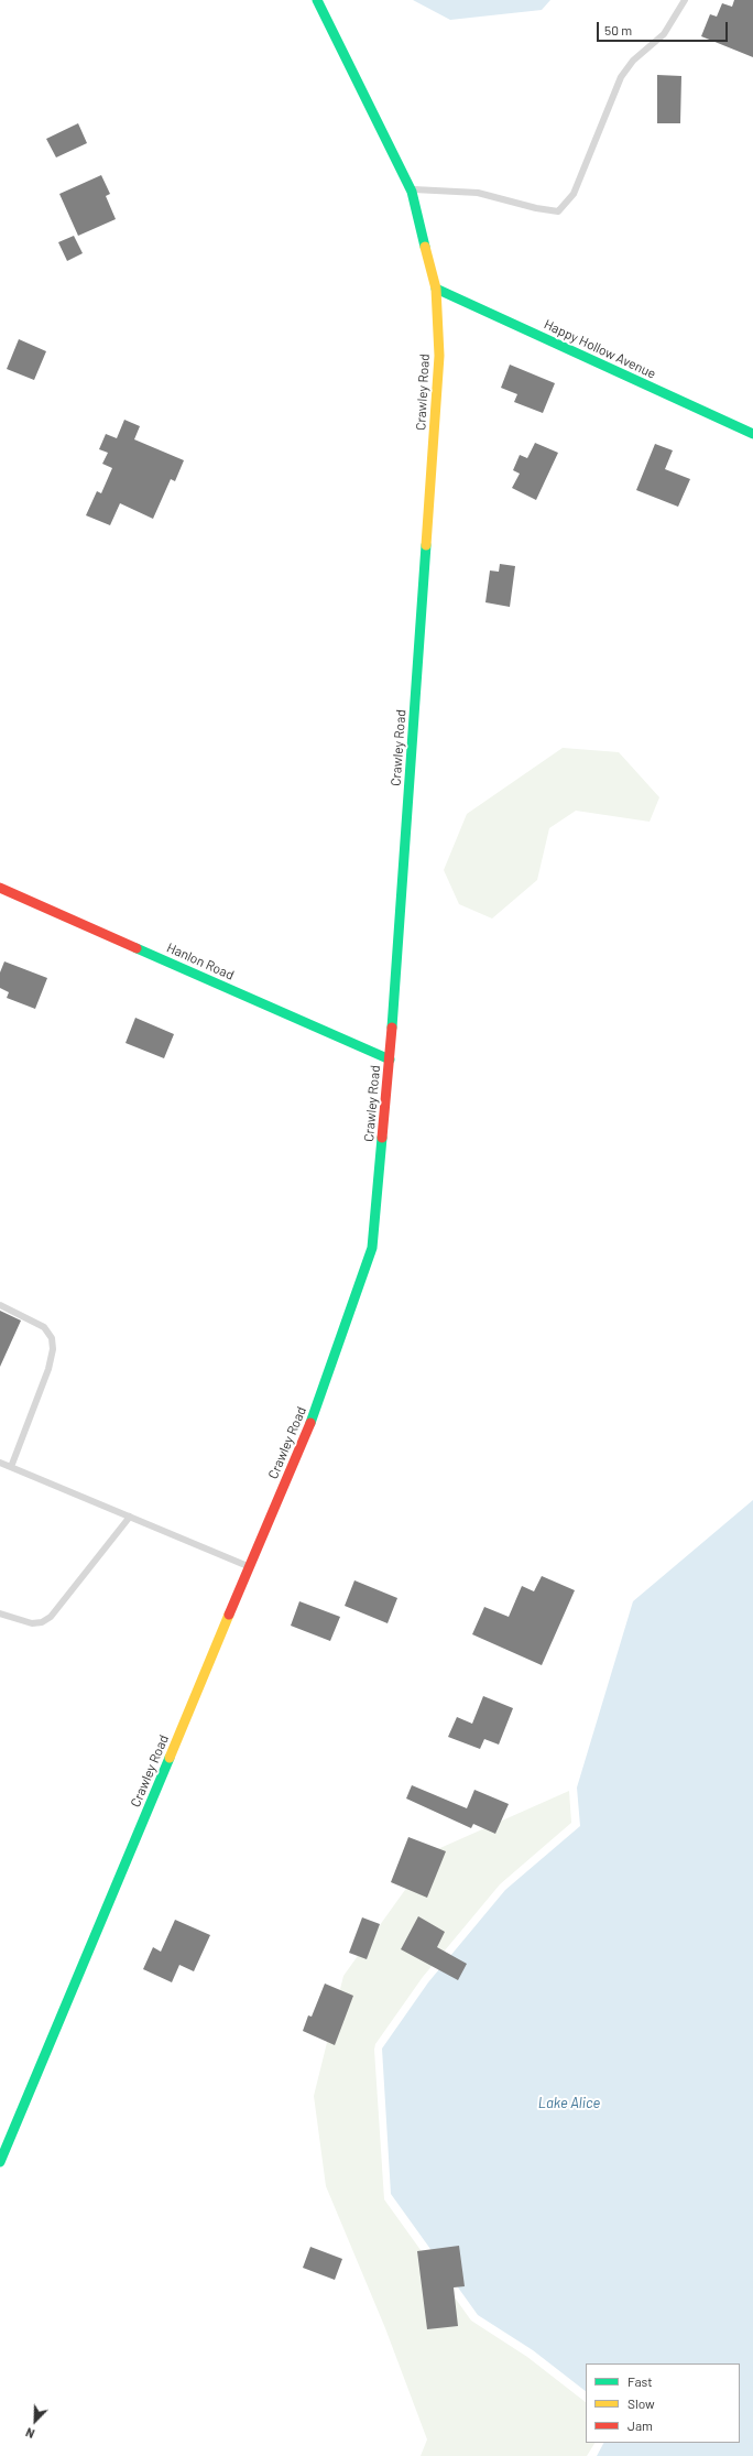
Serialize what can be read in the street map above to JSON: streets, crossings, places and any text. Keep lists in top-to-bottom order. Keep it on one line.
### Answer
{"streets":{"street":["Happy Hollow Avenue","Crawley Road","Hanlon Road"]},"crossings":[["Happy Hollow Avenue","Crawley Road"],["Crawley Road","Hanlon Road"]],"water":["Lake Alice"],"legend":["Fast","Slow","Jam"],"scale_bar":"50 m","north":"bottom left"}
